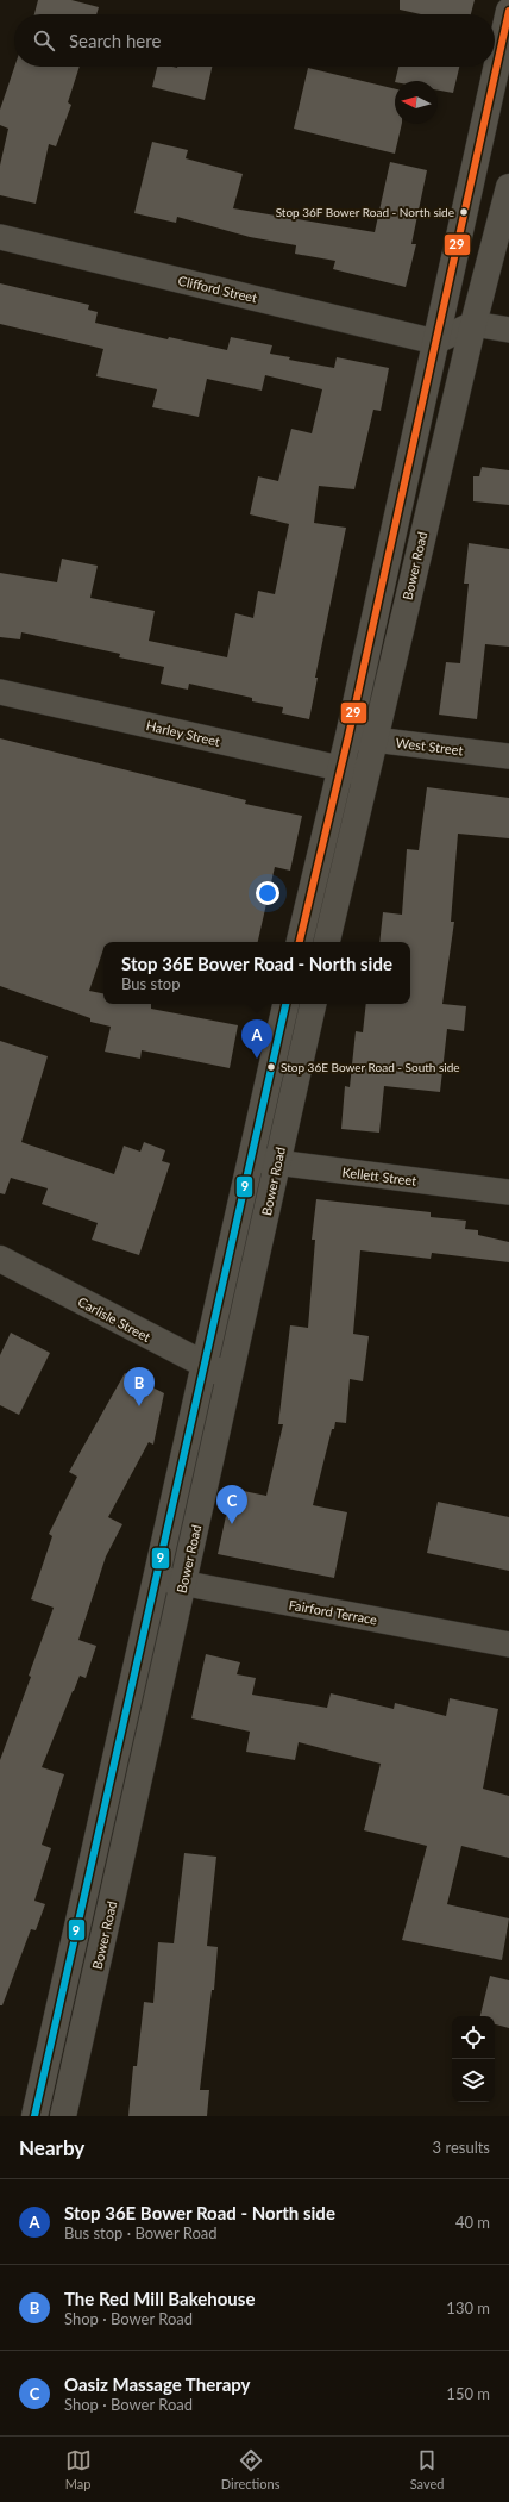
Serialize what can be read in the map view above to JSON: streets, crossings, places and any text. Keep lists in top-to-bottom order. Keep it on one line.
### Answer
{"streets":{"main road":["Bower Road","Carlisle Street"],"street":["Clifford Street","Harley Street","West Street","Kellett Street","Fairford Terrace"]},"crossings":[["Bower Road","Harley Street"],["Bower Road","West Street"],["Bower Road","Kellett Street"],["Bower Road","Carlisle Street"],["Bower Road","Fairford Terrace"]],"places":["Stop 36F Bower Road - North side","Stop 36E Bower Road - South side"],"lines":["transit line 29","transit line 9"],"north":"left","page":{"search":"Search here","popup":["Stop 36E Bower Road - North side","Bus stop"],"pins":["A","B","C"],"heading":["Nearby","3 results"],"list":[{"mark":"A","name":"Stop 36E Bower Road - North side","note":"Bus stop · Bower Road","value":"40 m"},{"mark":"B","name":"The Red Mill Bakehouse","note":"Shop · Bower Road","value":"130 m"},{"mark":"C","name":"Oasiz Massage Therapy","note":"Shop · Bower Road","value":"150 m"}],"nav":["Map","Directions","Saved"]}}
